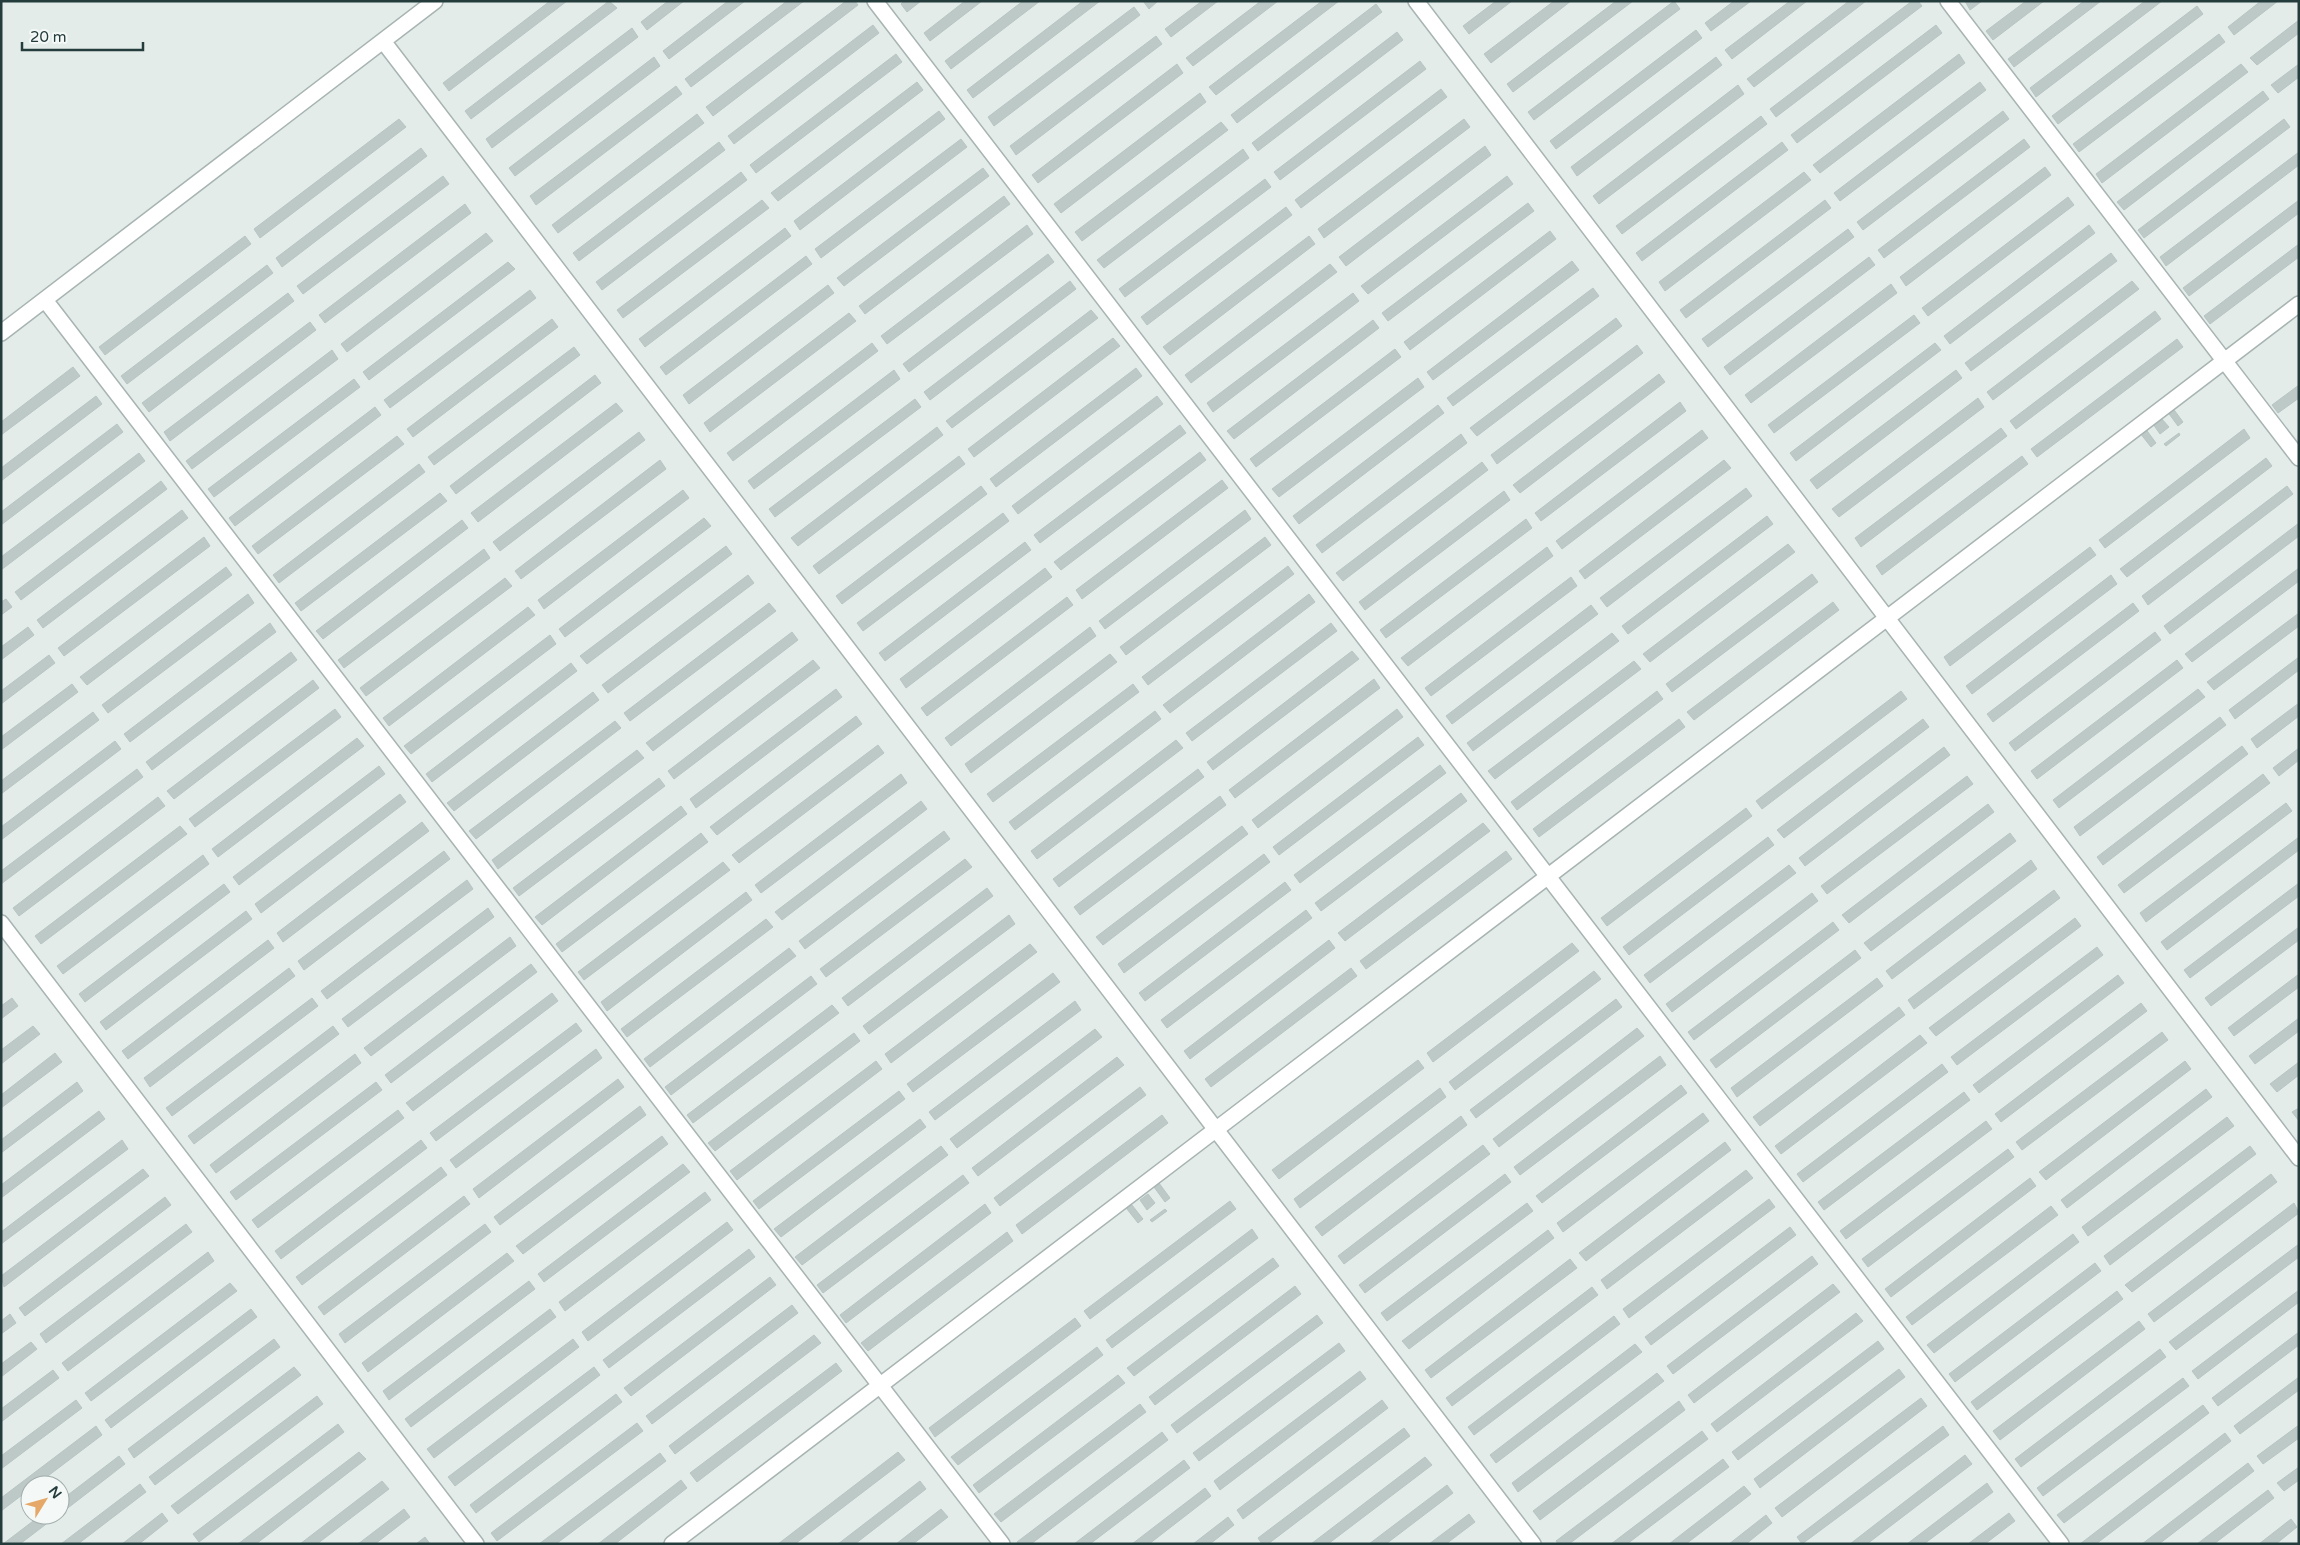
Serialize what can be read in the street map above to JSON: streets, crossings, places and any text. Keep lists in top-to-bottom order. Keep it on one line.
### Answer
{"scale_bar":"20 m","north":"top right"}
